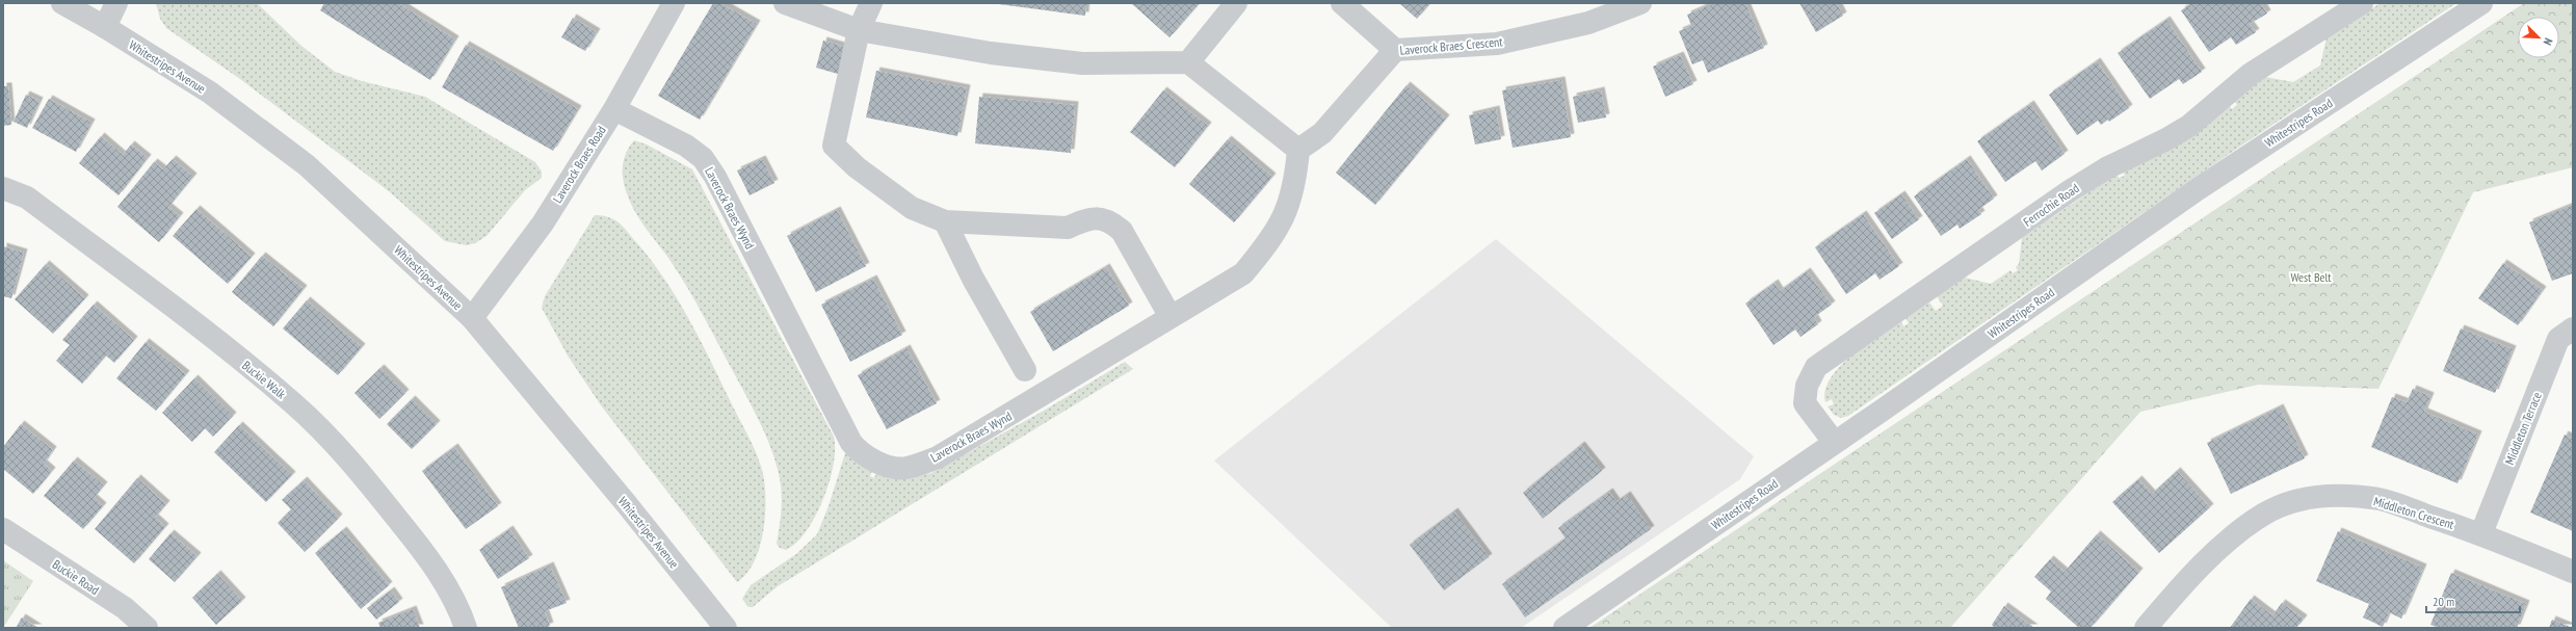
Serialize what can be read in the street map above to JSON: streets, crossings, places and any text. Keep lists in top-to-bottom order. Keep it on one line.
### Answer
{"streets":{"street":["Laverock Braes Crescent","Whitestripes Avenue","Whitestripes Road","Laverock Braes Road","Ferrochie Road","Laverock Braes Wynd","Buckie Walk","Middleton Terrace","Middleton Crescent","Buckie Road"]},"crossings":[["Laverock Braes Crescent","Laverock Braes Wynd"],["Whitestripes Avenue","Laverock Braes Road"],["Whitestripes Road","Ferrochie Road"],["Laverock Braes Road","Laverock Braes Wynd"],["Middleton Terrace","Middleton Crescent"]],"parks":["West Belt"],"scale_bar":"20 m","north":"bottom right"}
